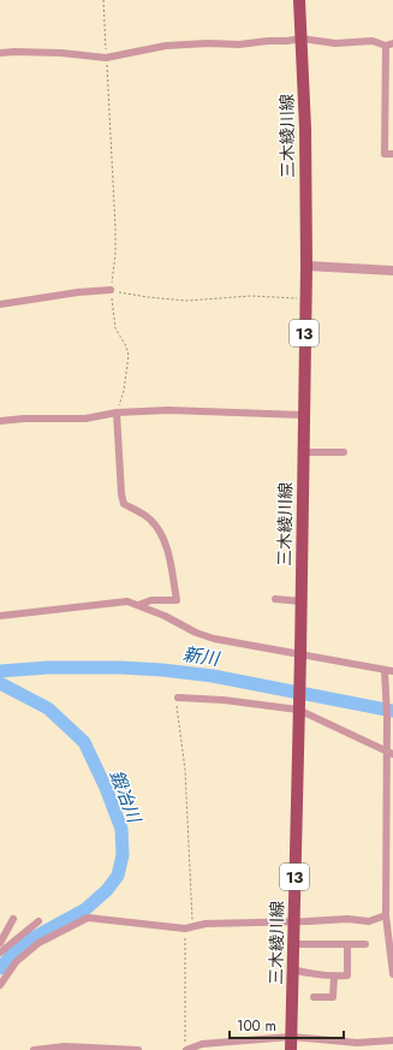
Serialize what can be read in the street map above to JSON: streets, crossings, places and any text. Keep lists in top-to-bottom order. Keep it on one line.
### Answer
{"streets":{"main road":["三木綾川線","13"]},"water":["新川","鍛冶川"],"scale_bar":"100 m"}
